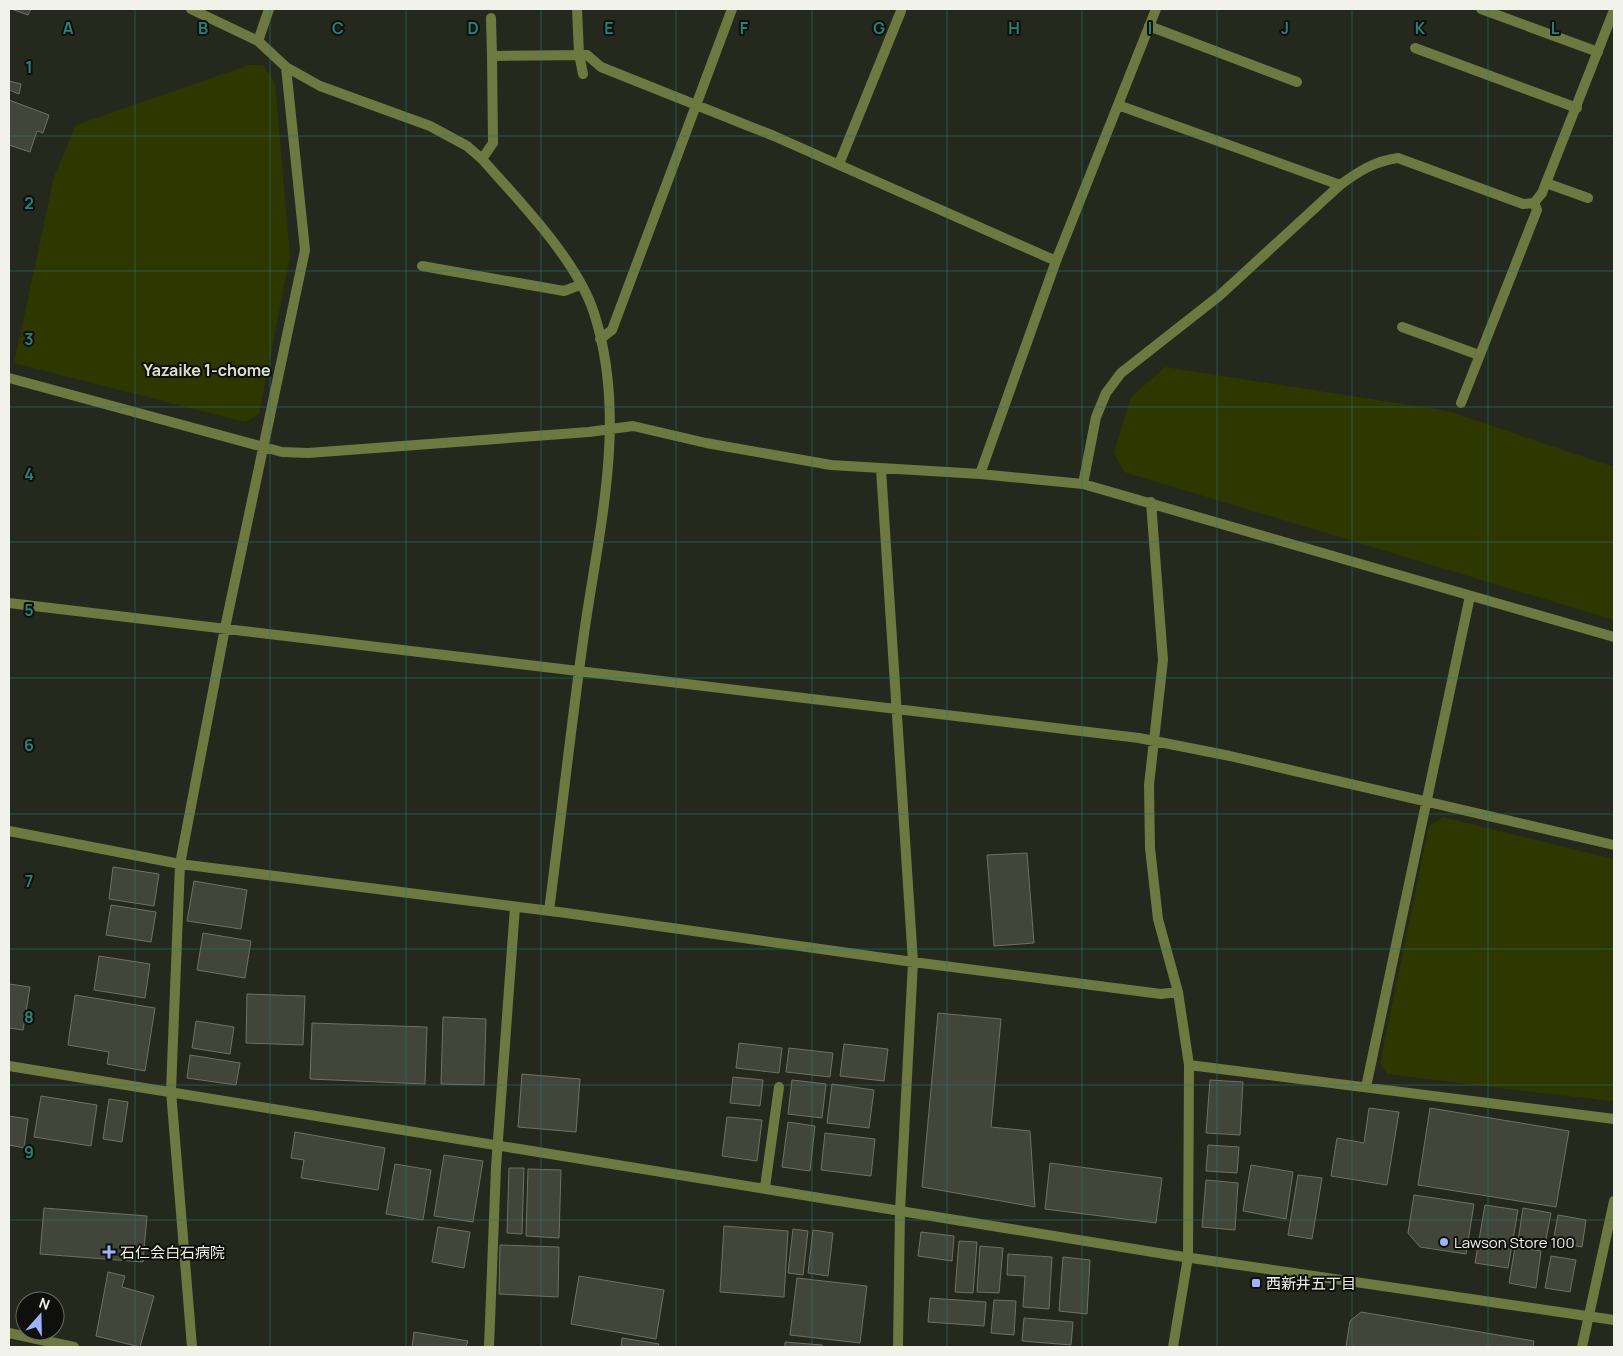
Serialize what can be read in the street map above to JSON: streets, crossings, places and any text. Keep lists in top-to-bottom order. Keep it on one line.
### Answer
{"districts":["Yazaike 1-chome"],"places":{"other":["Lawson Store 100"],"health":["石仁会白石病院"],"transit":["西新井五丁目"]},"north":"top","grid":{"columns":["A","B","C","D","E","F","G","H","I","J","K","L"],"rows":["1","2","3","4","5","6","7","8","9"]}}
